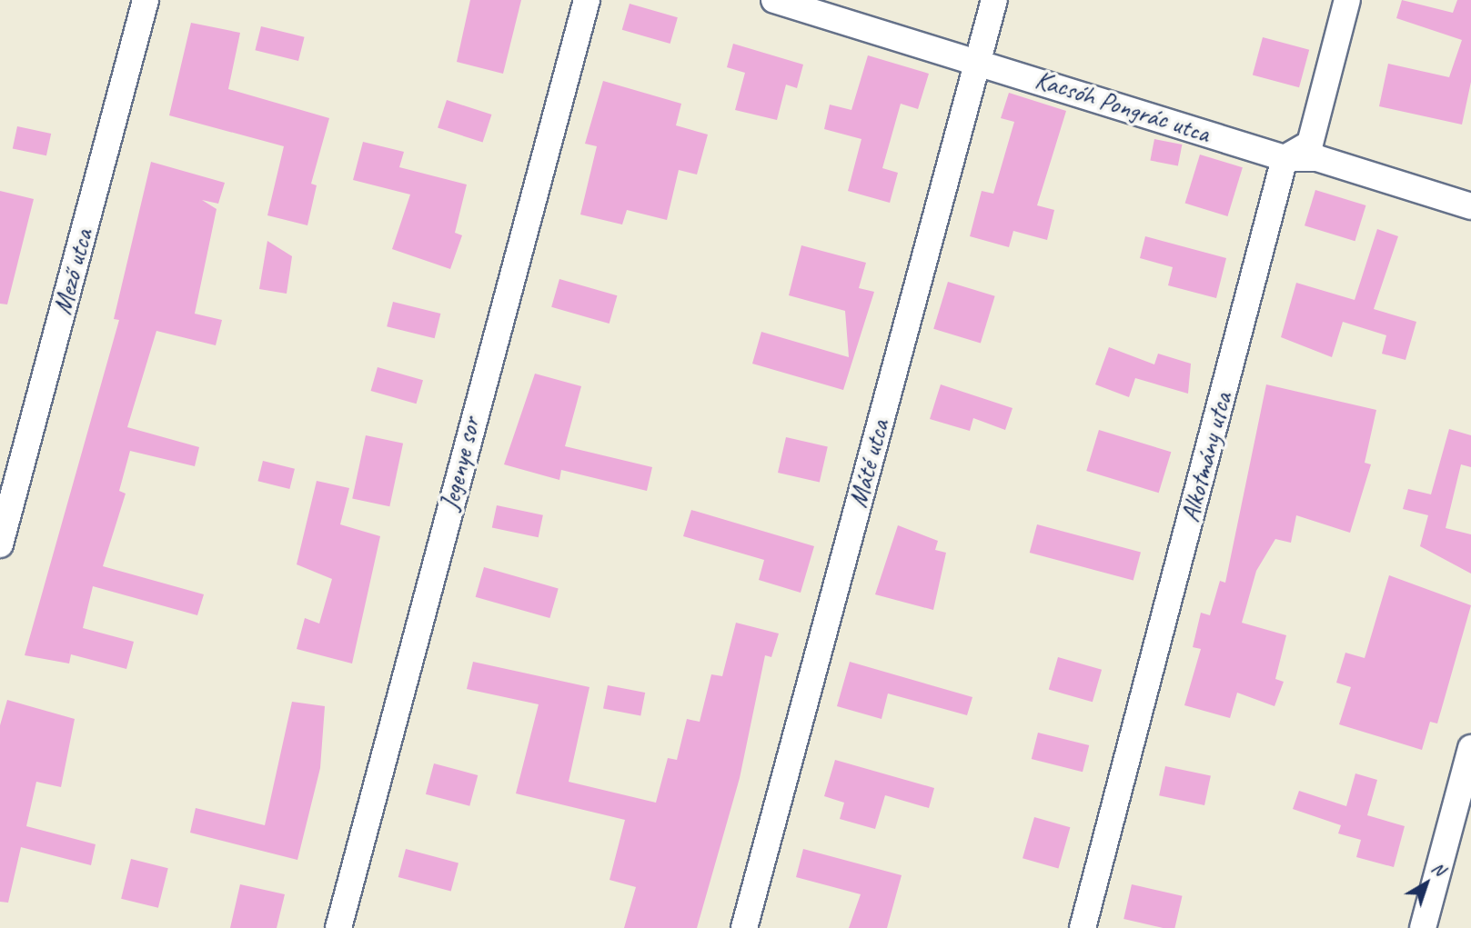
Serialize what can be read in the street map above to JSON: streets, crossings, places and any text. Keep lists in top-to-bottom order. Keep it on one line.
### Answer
{"streets":{"street":["Kacsóh Pongrác utca","Mező utca","Alkotmány utca","Jegenye sor","Máté utca"]},"crossings":[["Kacsóh Pongrác utca","Alkotmány utca"],["Kacsóh Pongrác utca","Máté utca"]],"north":"top right"}
